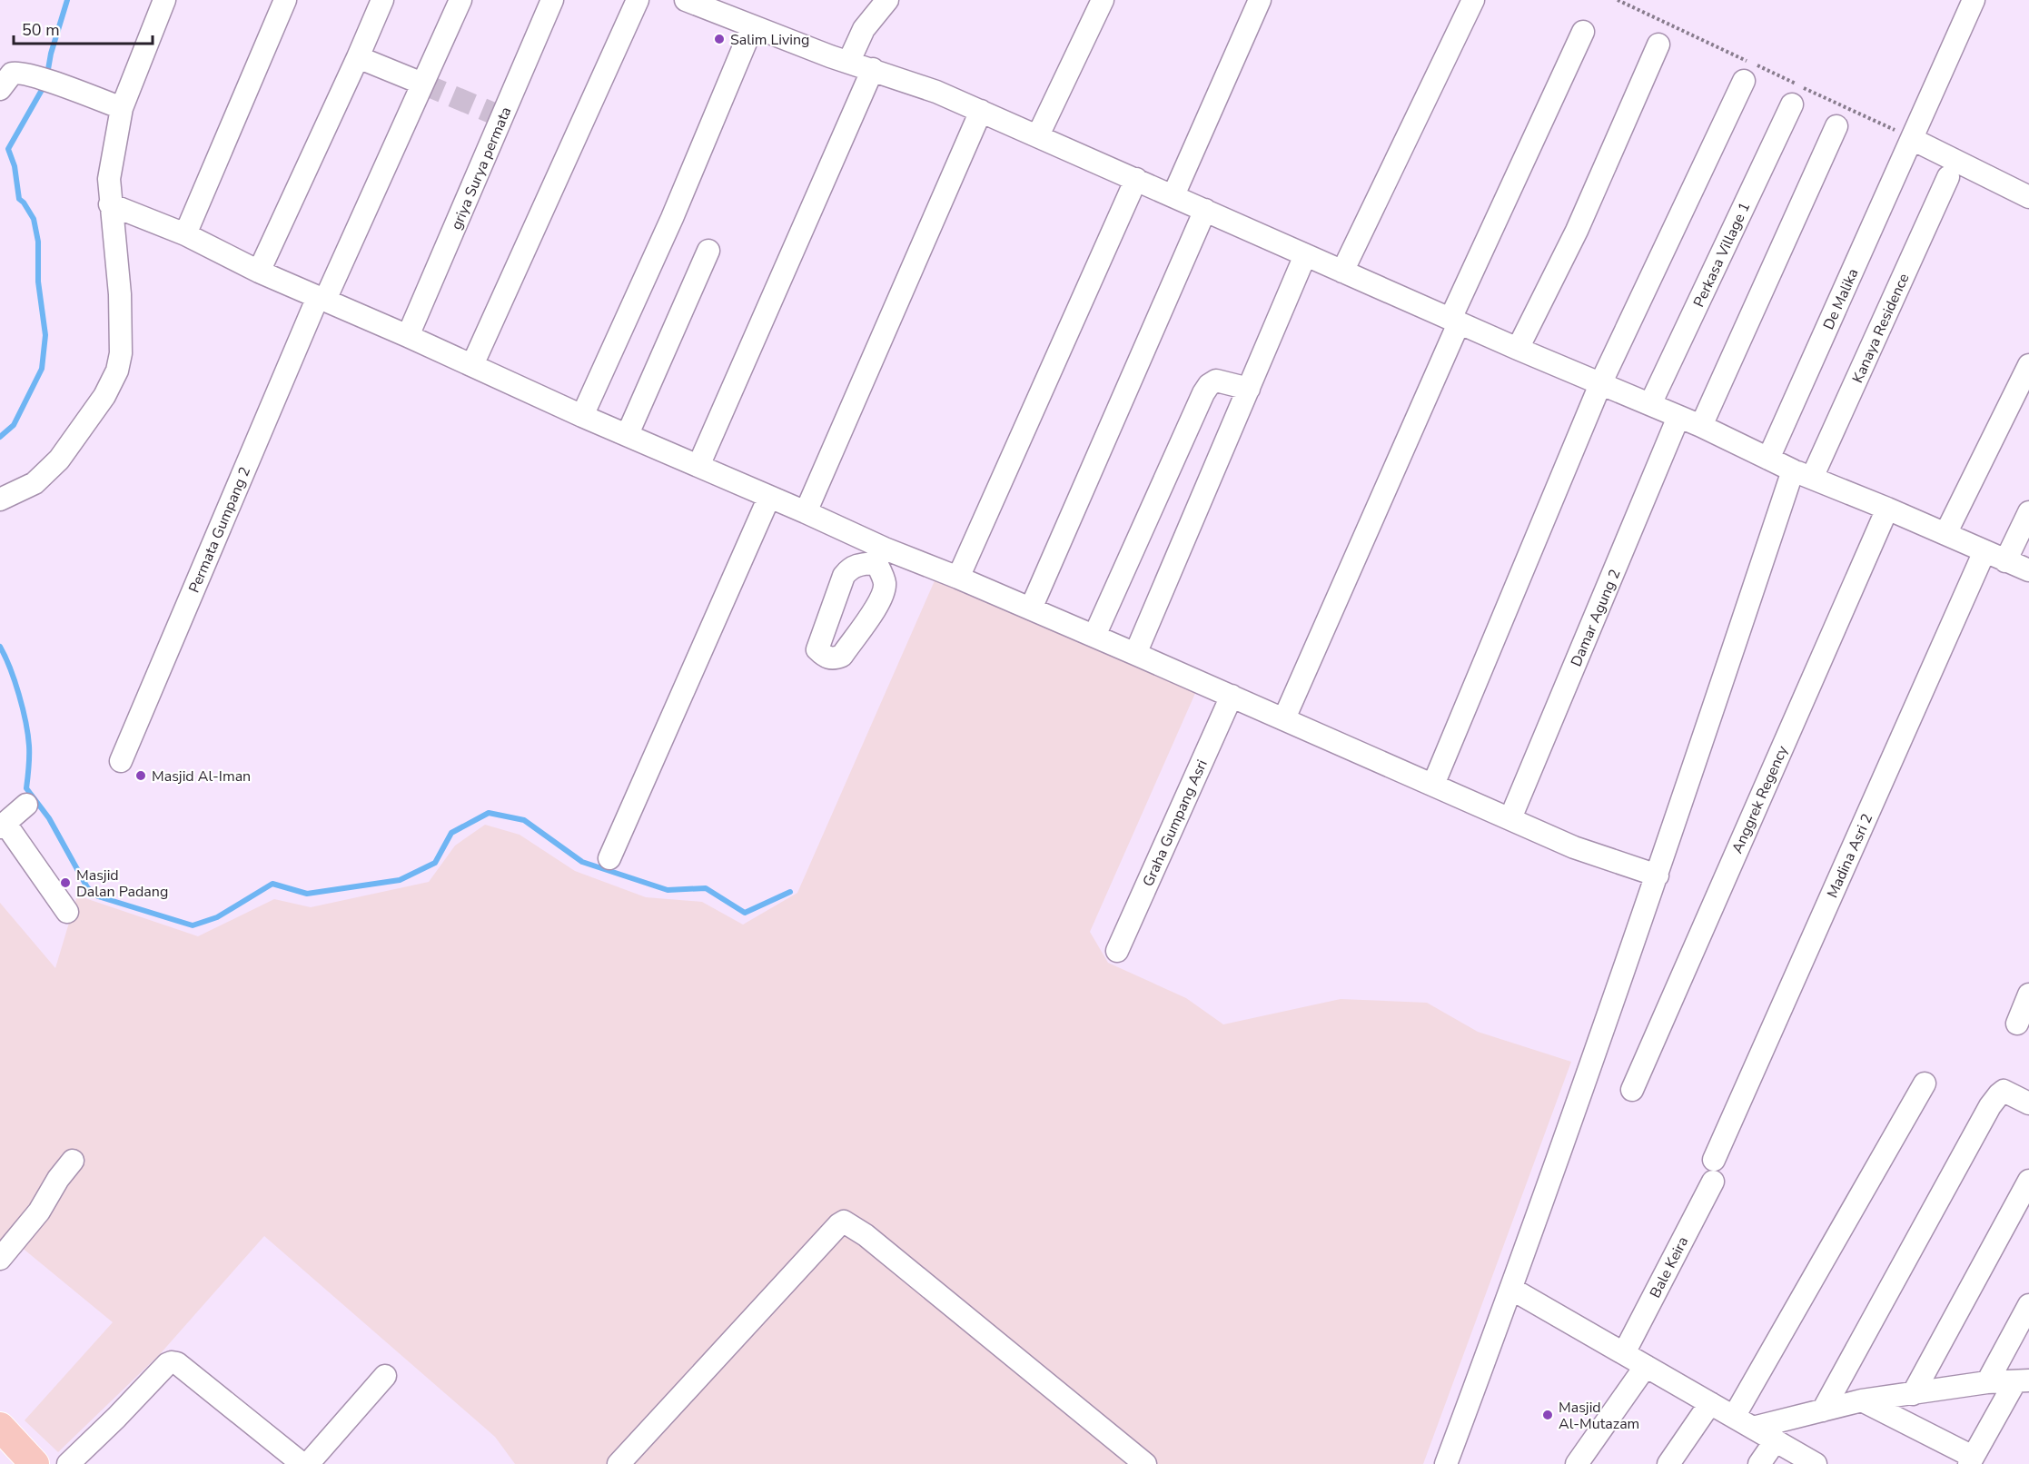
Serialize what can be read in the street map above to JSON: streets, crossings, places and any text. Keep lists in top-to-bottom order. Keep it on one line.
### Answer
{"streets":{"street":["griya Surya permata","Perkasa Village 1","De Malika","Kanaya Residence","Permata Gumpang 2","Damar Agung 2","Anggrek Regency","Graha Gumpang Asri","Madina Asri 2","Bale Keira"]},"crossings":[["Madina Asri 2","Bale Keira"]],"places":["Salim Living","Masjid Al-Iman","Masjid Dalan Padang","Masjid Al-Mutazam"],"scale_bar":"50 m"}
